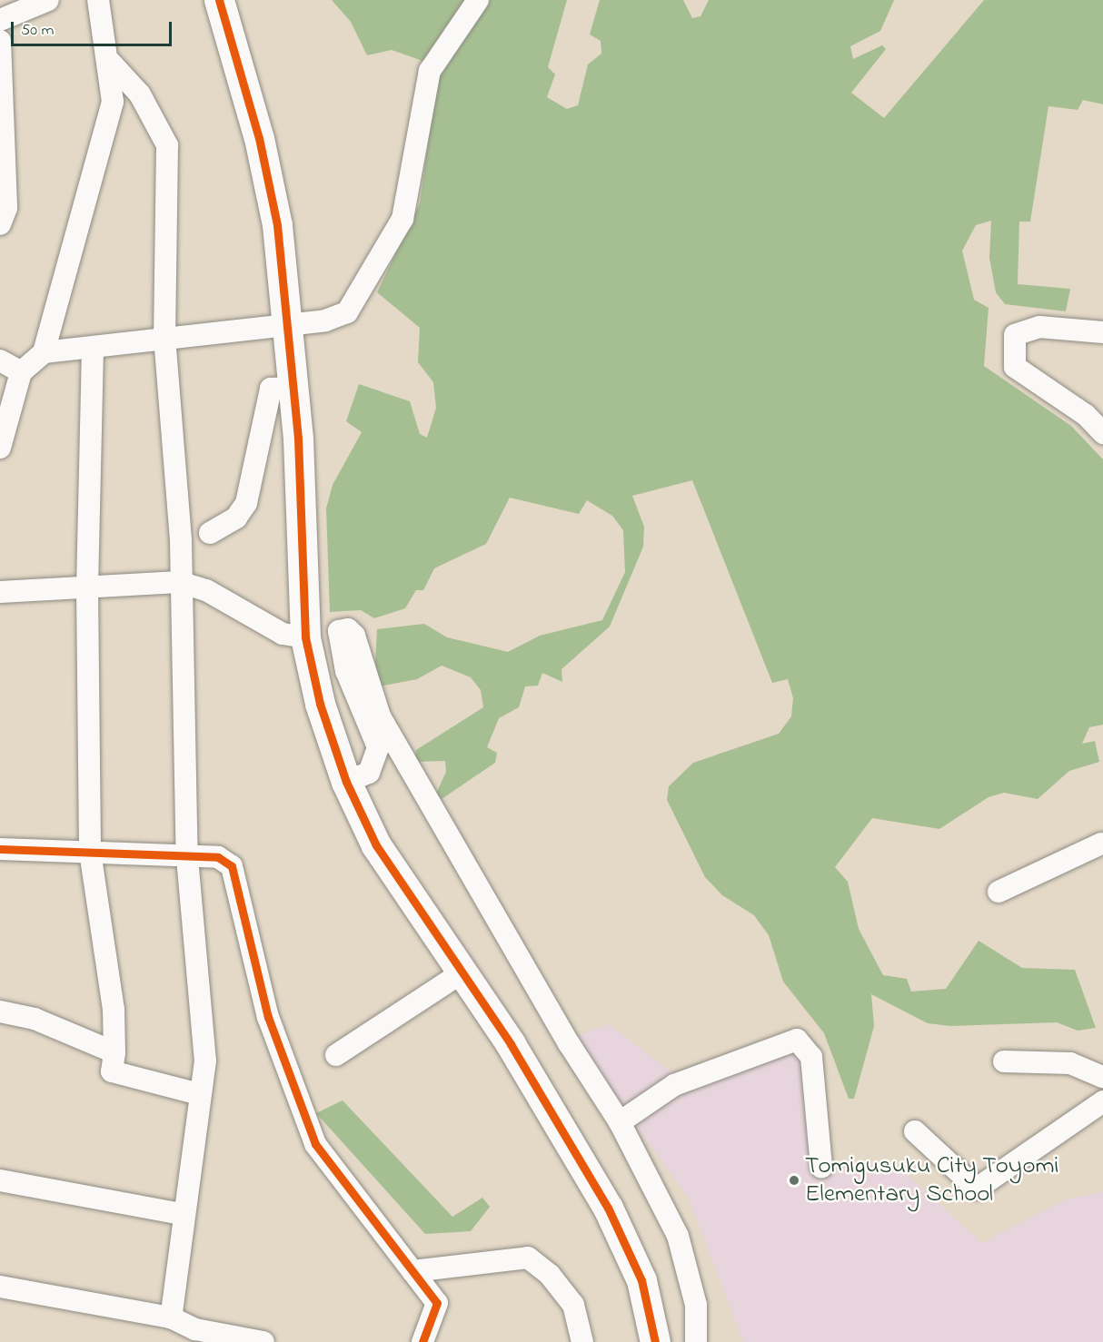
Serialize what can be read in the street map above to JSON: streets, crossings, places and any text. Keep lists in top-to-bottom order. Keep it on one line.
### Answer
{"places":["Tomigusuku City Toyomi Elementary School"],"scale_bar":"50 m"}
